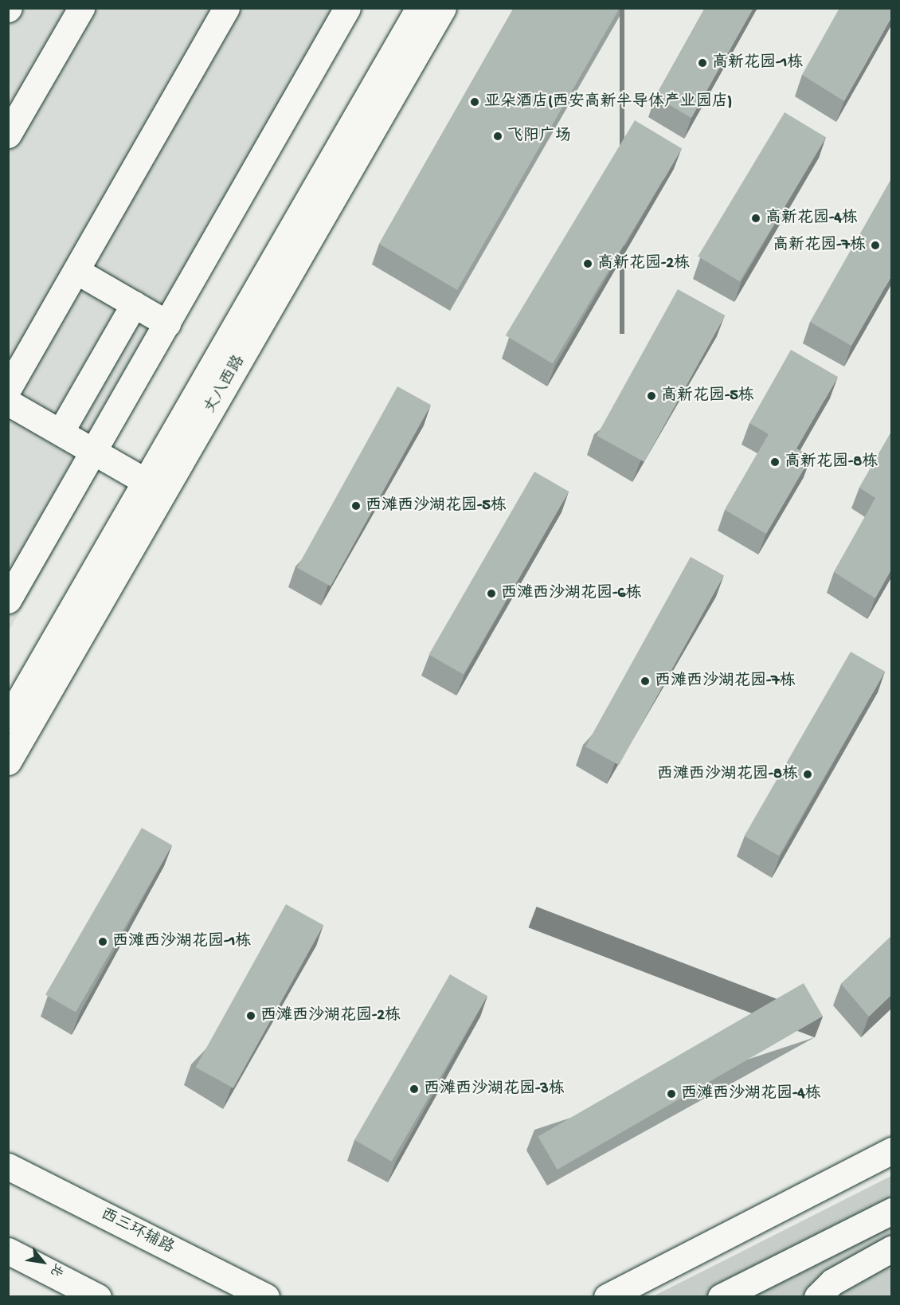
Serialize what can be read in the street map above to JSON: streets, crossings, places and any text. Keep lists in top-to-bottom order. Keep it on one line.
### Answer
{"streets":{"main road":["丈八西路","西三环辅路"]},"places":["高新花园-1栋","亚朵酒店(西安高新半导体产业园店)","飞阳广场","高新花园-4栋","高新花园-7栋","高新花园-2栋","高新花园-5栋","高新花园-8栋","西滩西沙湖花园-5栋","西滩西沙湖花园-6栋","西滩西沙湖花园-7栋","西滩西沙湖花园-8栋","西滩西沙湖花园-1栋","西滩西沙湖花园-2栋","西滩西沙湖花园-3栋","西滩西沙湖花园-4栋"],"north":"bottom right"}
